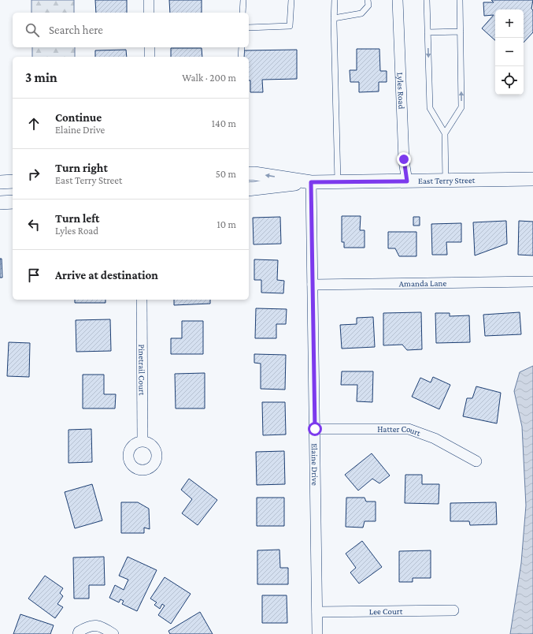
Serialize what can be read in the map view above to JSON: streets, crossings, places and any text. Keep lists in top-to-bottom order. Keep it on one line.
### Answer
{"streets":{"street":["Lyles Road","East Terry Street","Amanda Lane","Pinetrail Court","Hatter Court","Elaine Drive","Lee Court"]},"crossings":[["Lyles Road","East Terry Street"],["East Terry Street","Elaine Drive"],["Amanda Lane","Elaine Drive"],["Hatter Court","Elaine Drive"],["Elaine Drive","Lee Court"]],"page":{"map_buttons":["+","−"],"search":"Search here","heading":["3 min","Walk · 200 m"],"list":[["Continue","Elaine Drive","140 m"],["Turn right","East Terry Street","50 m"],["Turn left","Lyles Road","10 m"],"Arrive at destination"]}}
